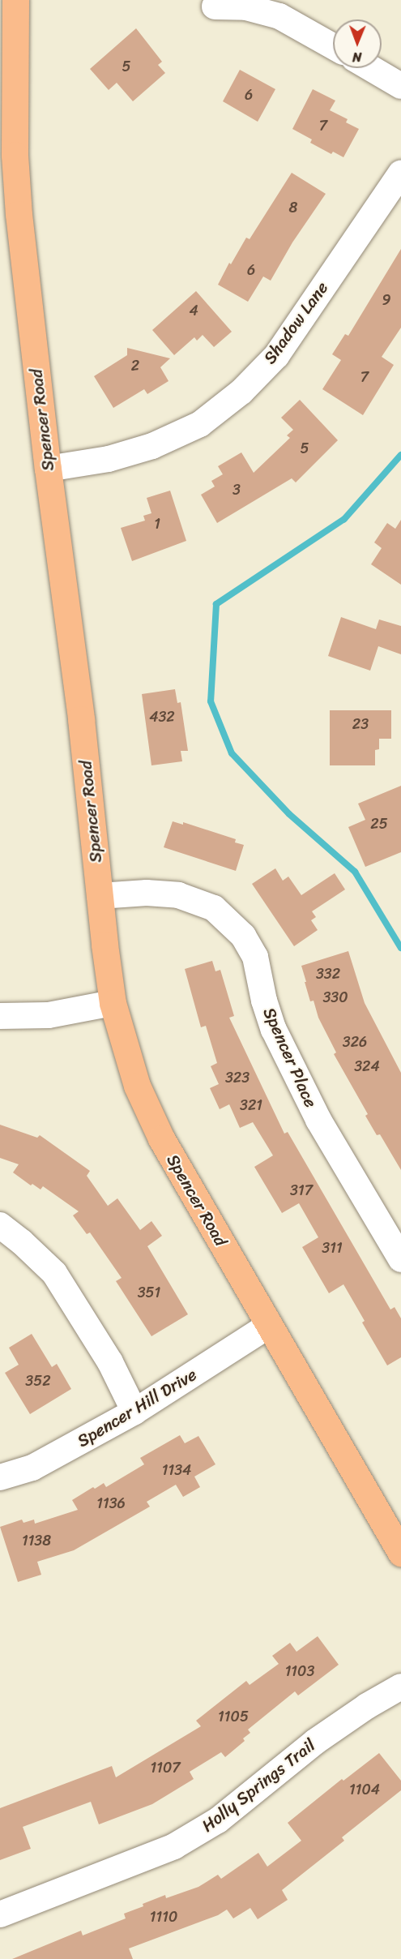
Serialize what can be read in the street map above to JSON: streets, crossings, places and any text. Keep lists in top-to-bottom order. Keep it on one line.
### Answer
{"streets":{"main road":["Spencer Road"],"street":["Shadow Lane","Spencer Place","Spencer Hill Drive","Holly Springs Trail"]},"crossings":[["Shadow Lane","Spencer Road"],["Spencer Road","Spencer Place"],["Spencer Road","Spencer Hill Drive"]],"house_numbers":["5","6","7","8","6","9","4","2","7","5","3","1","432","23","25","332","330","326","324","323","321","317","311","351","352","1134","1136","1138","1103","1105","1107","1104","1110"],"north":"bottom"}
